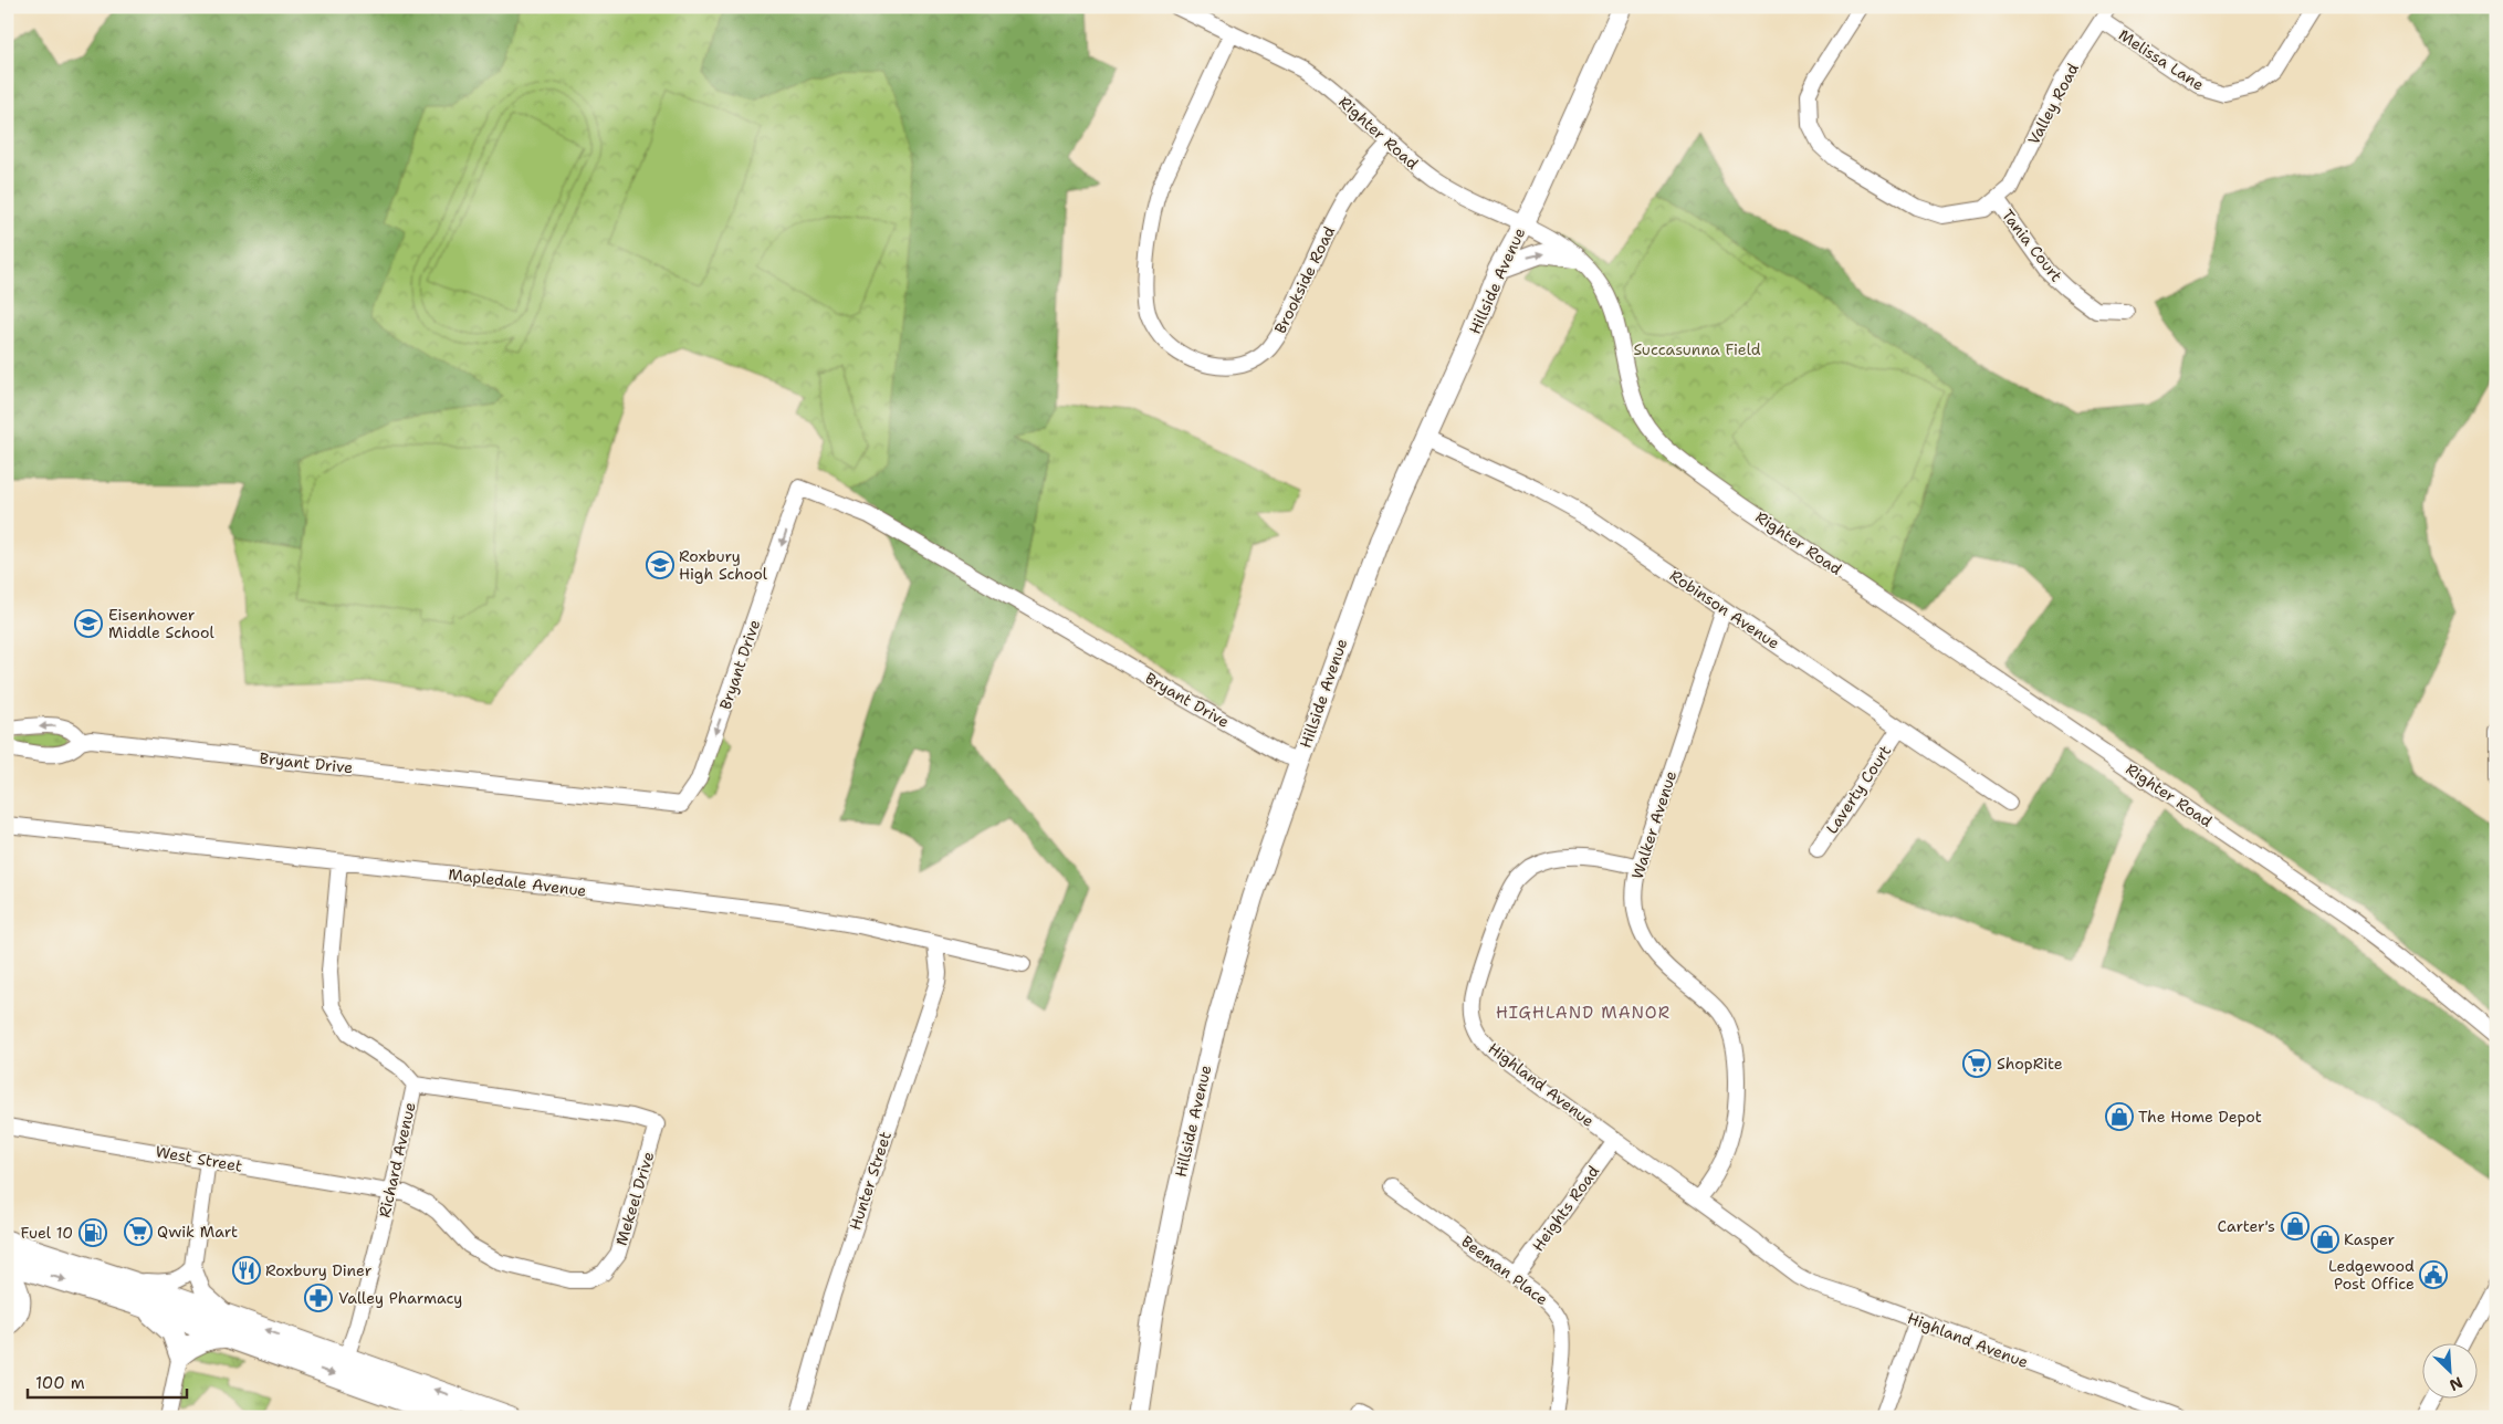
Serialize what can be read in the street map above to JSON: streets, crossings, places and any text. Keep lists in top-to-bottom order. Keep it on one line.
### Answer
{"streets":{"main road":["Hillside Avenue"],"street":["Melissa Lane","Valley Road","Righter Road","Tania Court","Brookside Road","Robinson Avenue","Bryant Drive","Laverty Court","Walker Avenue","Mapledale Avenue","Highland Avenue","West Street","Richard Avenue","Hunter Street","Mekeel Drive","Heights Road","Beeman Place"]},"crossings":[["Melissa Lane","Valley Road"],["Valley Road","Tania Court"],["Righter Road","Brookside Road"],["Righter Road","Hillside Avenue"],["Hillside Avenue","Robinson Avenue"],["Hillside Avenue","Bryant Drive"],["Robinson Avenue","Laverty Court"],["Robinson Avenue","Walker Avenue"],["Walker Avenue","Highland Avenue"],["Mapledale Avenue","Richard Avenue"],["Mapledale Avenue","Hunter Street"],["Highland Avenue","Heights Road"],["West Street","Richard Avenue"],["West Street","Mekeel Drive"],["Richard Avenue","Mekeel Drive"],["Heights Road","Beeman Place"]],"one_way":["Bryant Drive"],"districts":["HIGHLAND MANOR"],"parks":["Succasunna Field"],"places":{"school or university":["Roxbury High School","Eisenhower Middle School"],"supermarket":["ShopRite","Qwik Mart"],"shop":["The Home Depot","Carter's","Kasper"],"fuel station":["Fuel 10"],"restaurant":["Roxbury Diner"],"public building":["Ledgewood Post Office"],"pharmacy":["Valley Pharmacy"]},"scale_bar":"100 m","north":"bottom right"}
